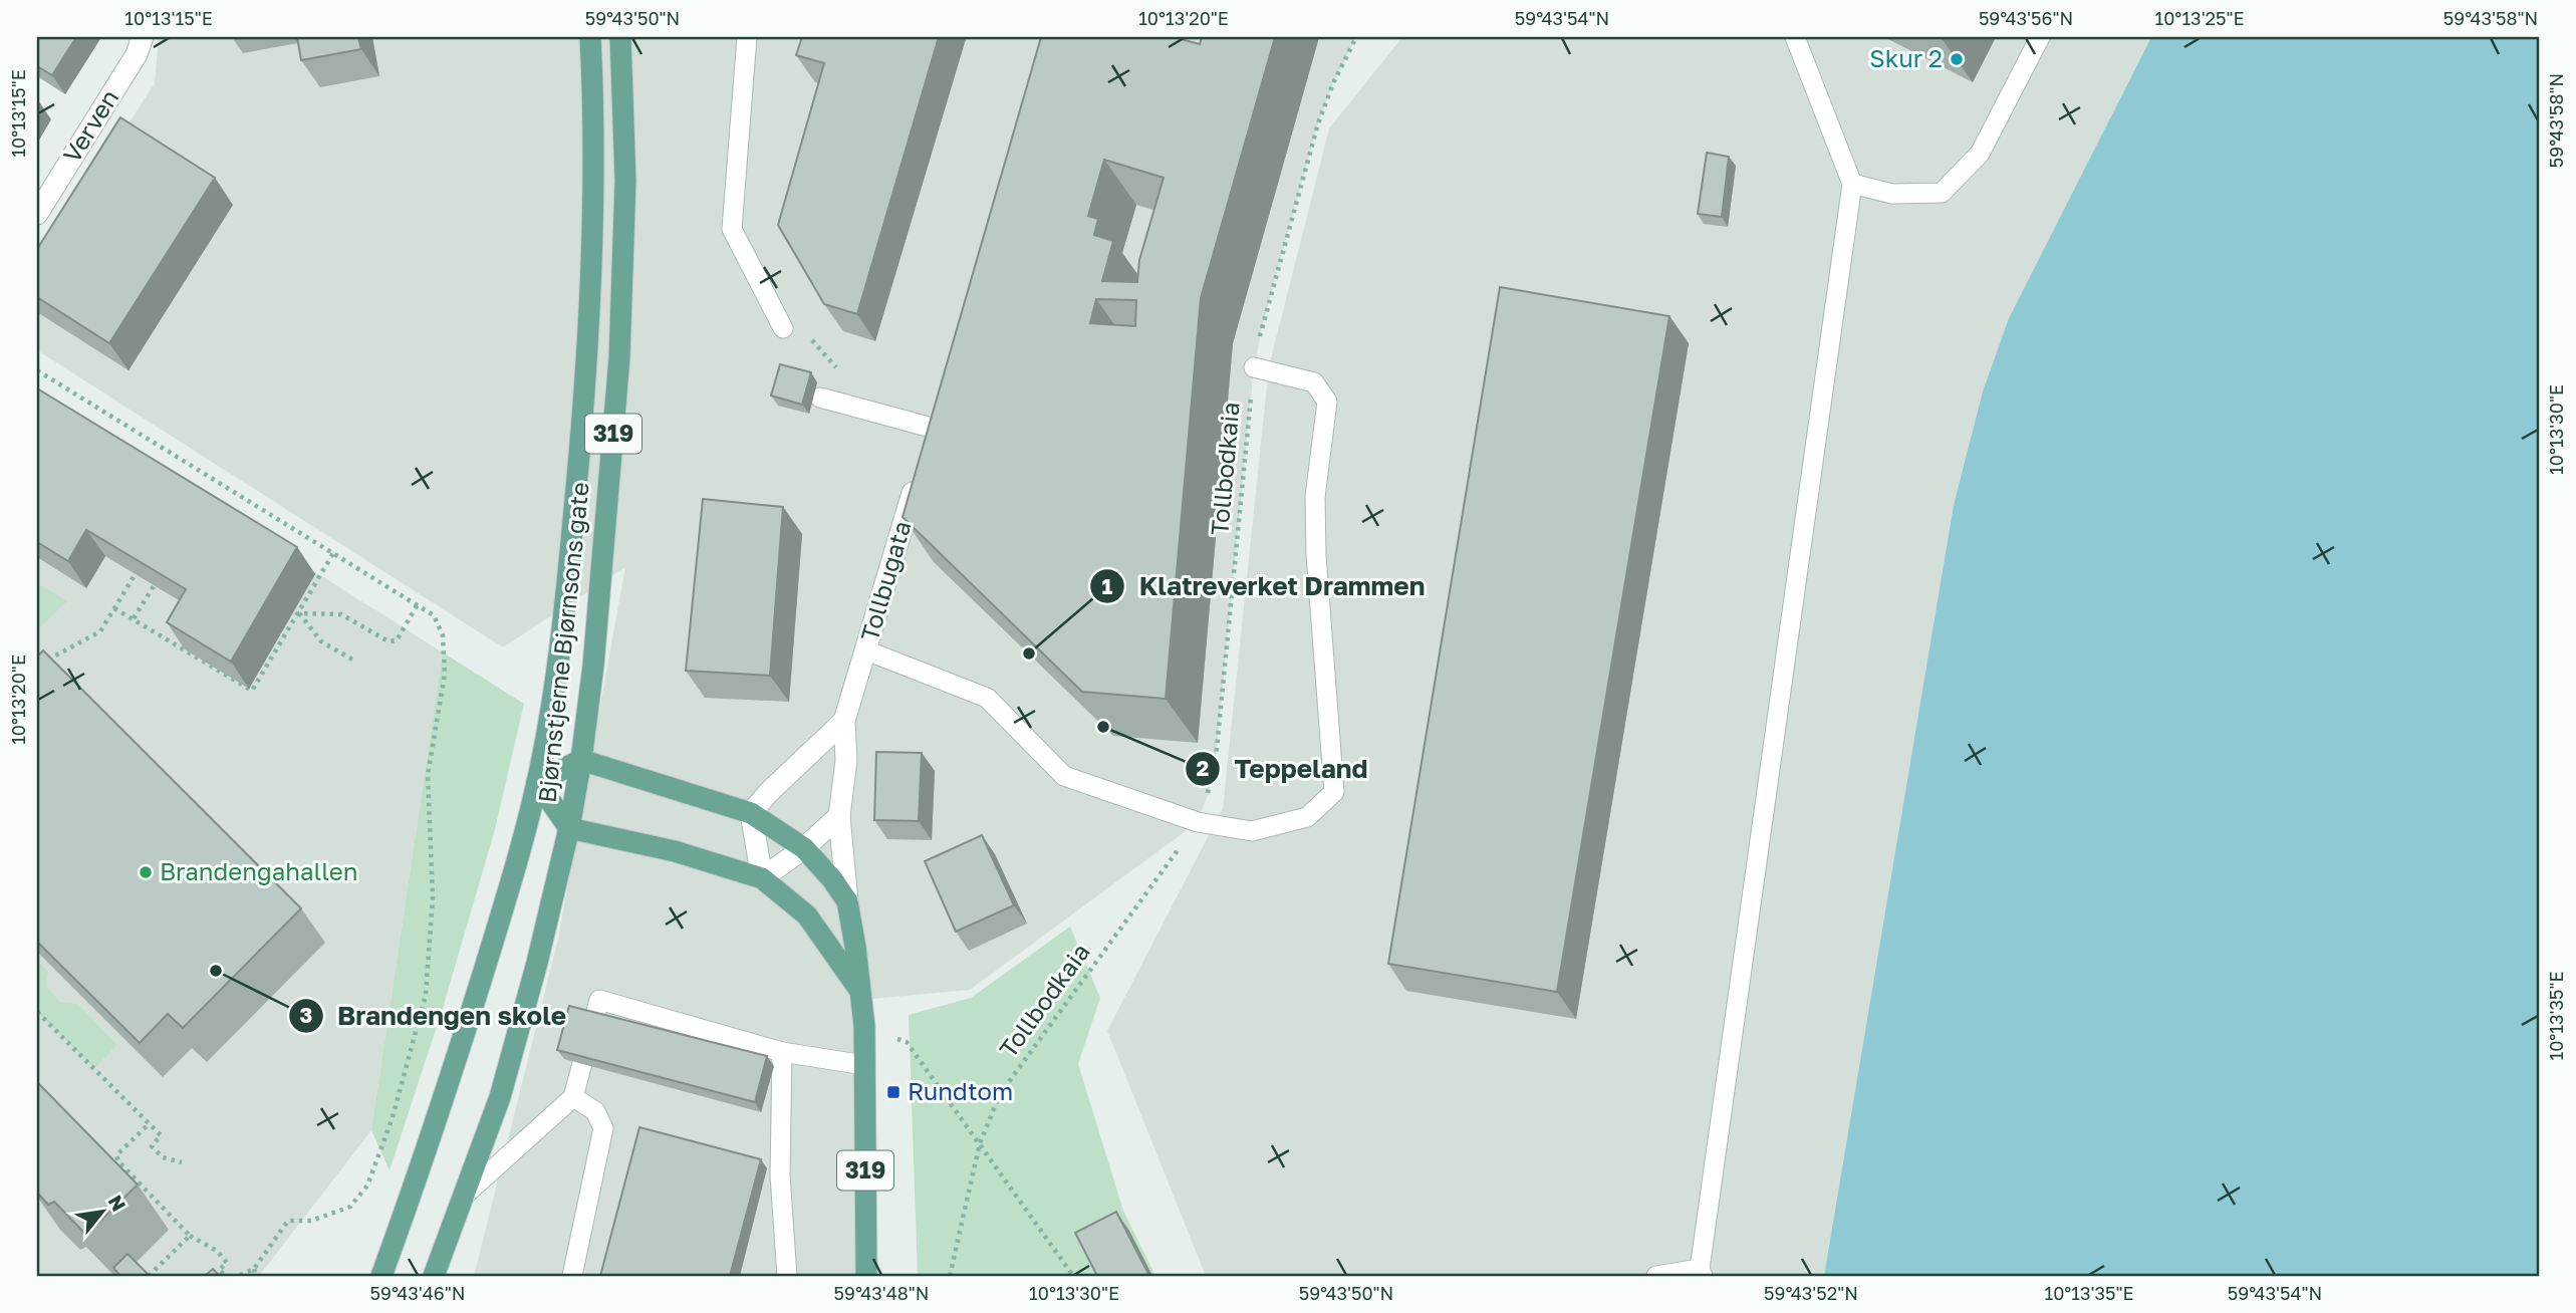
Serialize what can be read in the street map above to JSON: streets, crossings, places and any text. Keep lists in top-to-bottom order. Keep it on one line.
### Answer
{"streets":{"main road":["Verven","319","Tollbugata","Bjørnstjerne Bjørnsons gate"],"path":["Tollbodkaia"]},"crossings":[["319","Tollbugata"],["319","Bjørnstjerne Bjørnsons gate"]],"places":{"other":["Skur 2","Klatreverket Drammen","Teppeland","Brandengahallen","Brandengen skole"],"transit":["Rundtom"]},"north":"top right","coordinates":["10°13'15\"E","59°43'50\"N","10°13'20\"E","59°43'54\"N","59°43'56\"N","10°13'25\"E","59°43'58\"N","10°13'30\"E","10°13'35\"E","59°43'46\"N","59°43'48\"N","59°43'52\"N"]}
